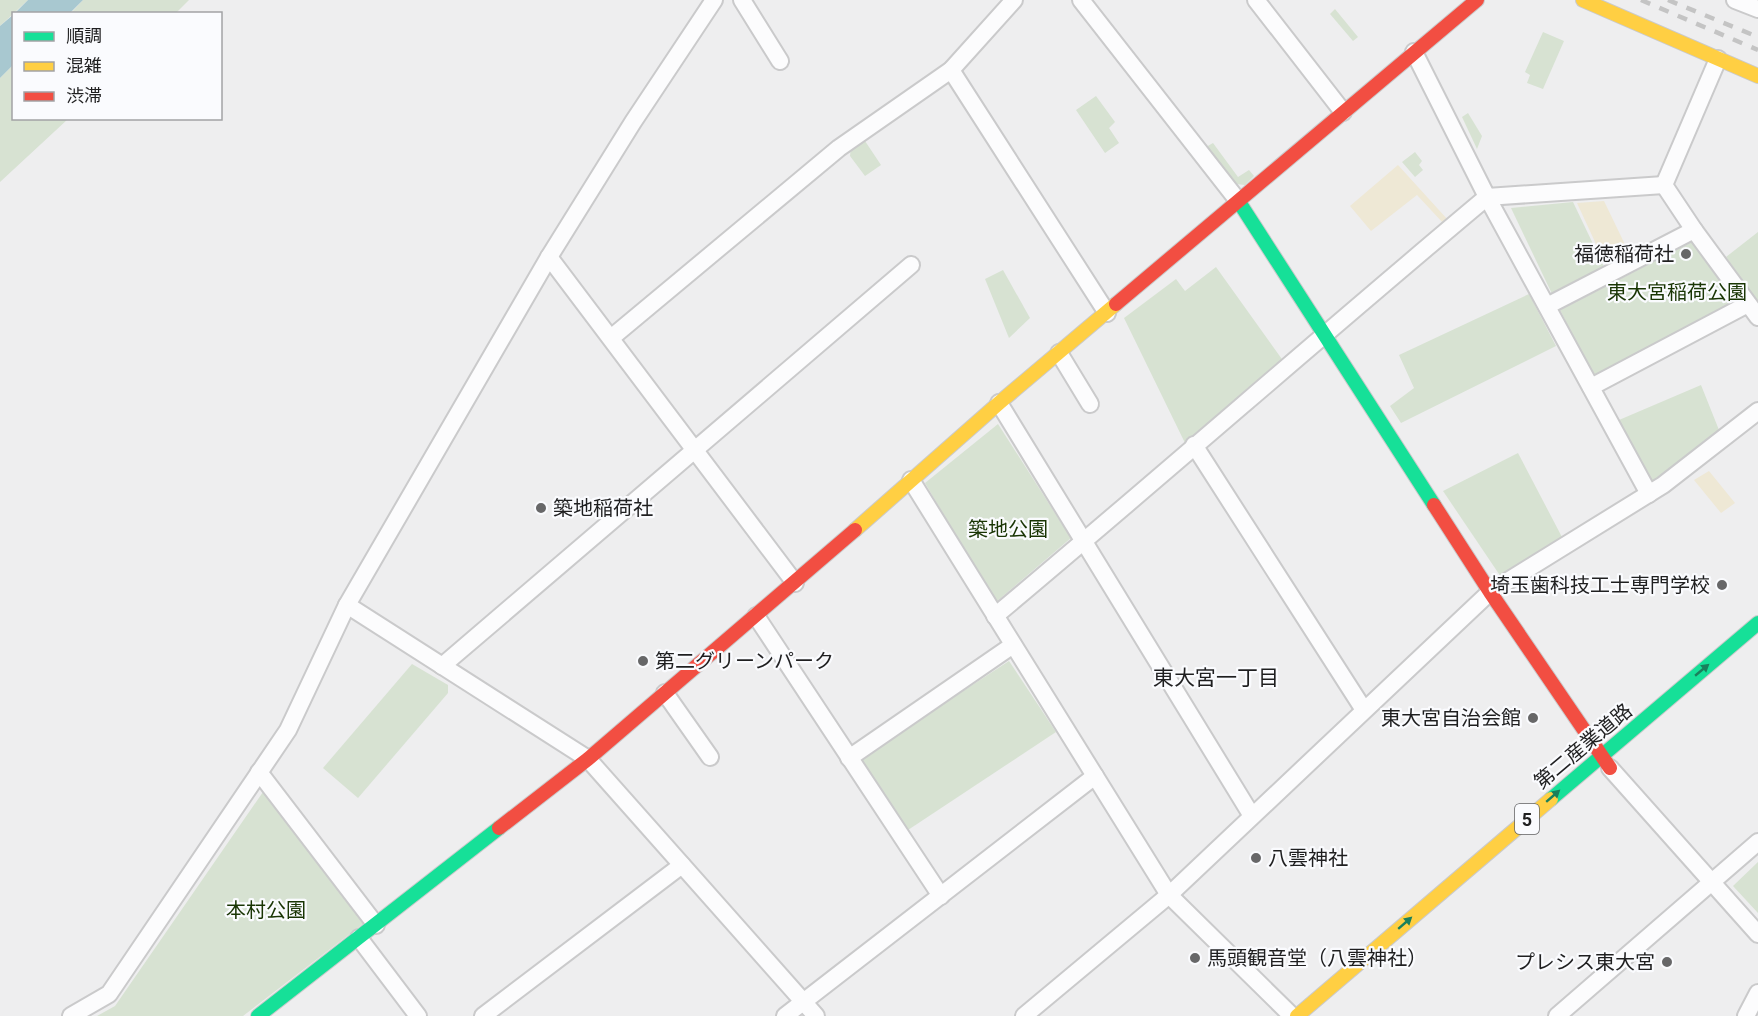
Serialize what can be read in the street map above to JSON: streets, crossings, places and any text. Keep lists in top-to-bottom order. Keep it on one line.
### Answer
{"streets":{"street":["第二産業道路","5"]},"one_way":["第二産業道路"],"districts":["東大宮一丁目"],"parks":["東大宮稲荷公園","築地公園","本村公園"],"places":["福徳稲荷社","築地稲荷社","埼玉歯科技工士専門学校","第二グリーンパーク","東大宮自治会館","八雲神社","馬頭観音堂（八雲神社）","プレシス東大宮"],"legend":["順調","混雑","渋滞"]}
